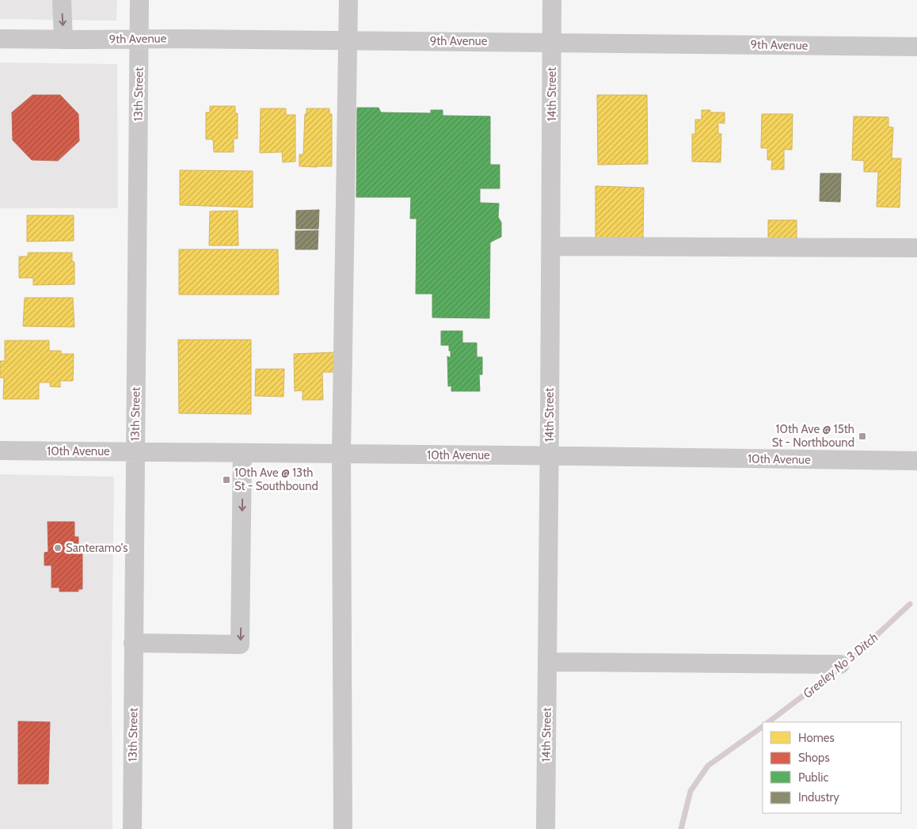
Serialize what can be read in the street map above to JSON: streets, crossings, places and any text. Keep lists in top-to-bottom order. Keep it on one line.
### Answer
{"streets":{"street":["9th Avenue","13th Street","14th Street","10th Avenue"]},"crossings":[["9th Avenue","13th Street"],["9th Avenue","14th Street"],["13th Street","10th Avenue"],["14th Street","10th Avenue"]],"water":["Greeley No 3 Ditch"],"places":{"transit":["10th Ave @ 15th St - Northbound","10th Ave @ 13th St - Southbound"],"other":["Santeramo's"]},"legend":["Homes","Shops","Public","Industry"]}
